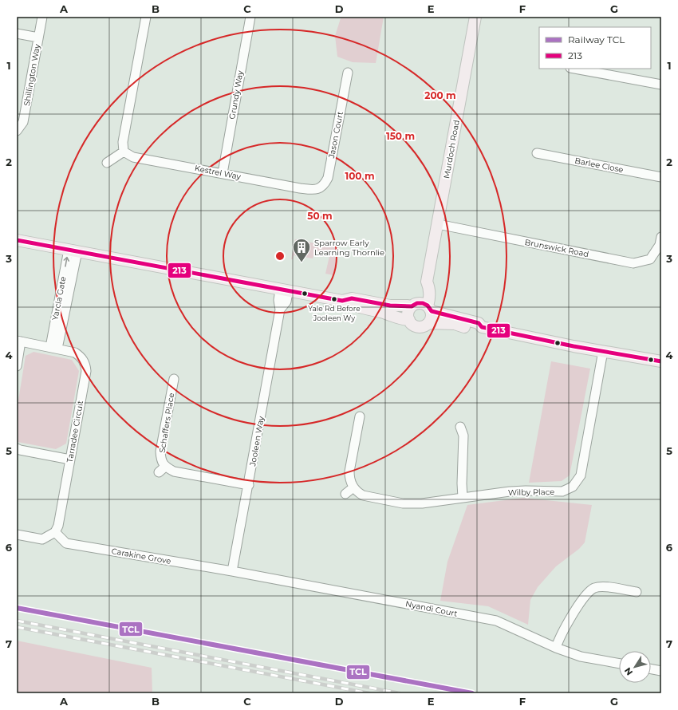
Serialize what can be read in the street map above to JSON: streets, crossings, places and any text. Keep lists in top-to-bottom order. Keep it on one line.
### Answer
{"streets":{"main road":["Murdoch Road"],"street":["Shillington Way","Grundy Way","Jason Court","Barlee Close","Kestrel Way","Brunswick Road","Yarcla Gate","Schaffers Place","Tarradee Circuit","Jooleen Way","Wilby Place","Carakine Grove","Nyandi Court"]},"crossings":[["Grundy Way","Kestrel Way"],["Jason Court","Kestrel Way"],["Murdoch Road","Brunswick Road"],["Yarcla Gate","Tarradee Circuit"],["Schaffers Place","Jooleen Way"],["Tarradee Circuit","Carakine Grove"],["Jooleen Way","Carakine Grove"],["Jooleen Way","Nyandi Court"],["Carakine Grove","Nyandi Court"]],"places":{"building":["Sparrow Early Learning Thornlie"],"other":["Yale Rd Before Jooleen Wy"]},"lines":["transit line 213","rail line TCL"],"legend":["Railway TCL","213"],"north":"bottom left","grid":{"columns":["A","B","C","D","E","F","G"],"rows":["1","2","3","4","5","6","7"]},"rings":["200 m","150 m","100 m","50 m"]}
